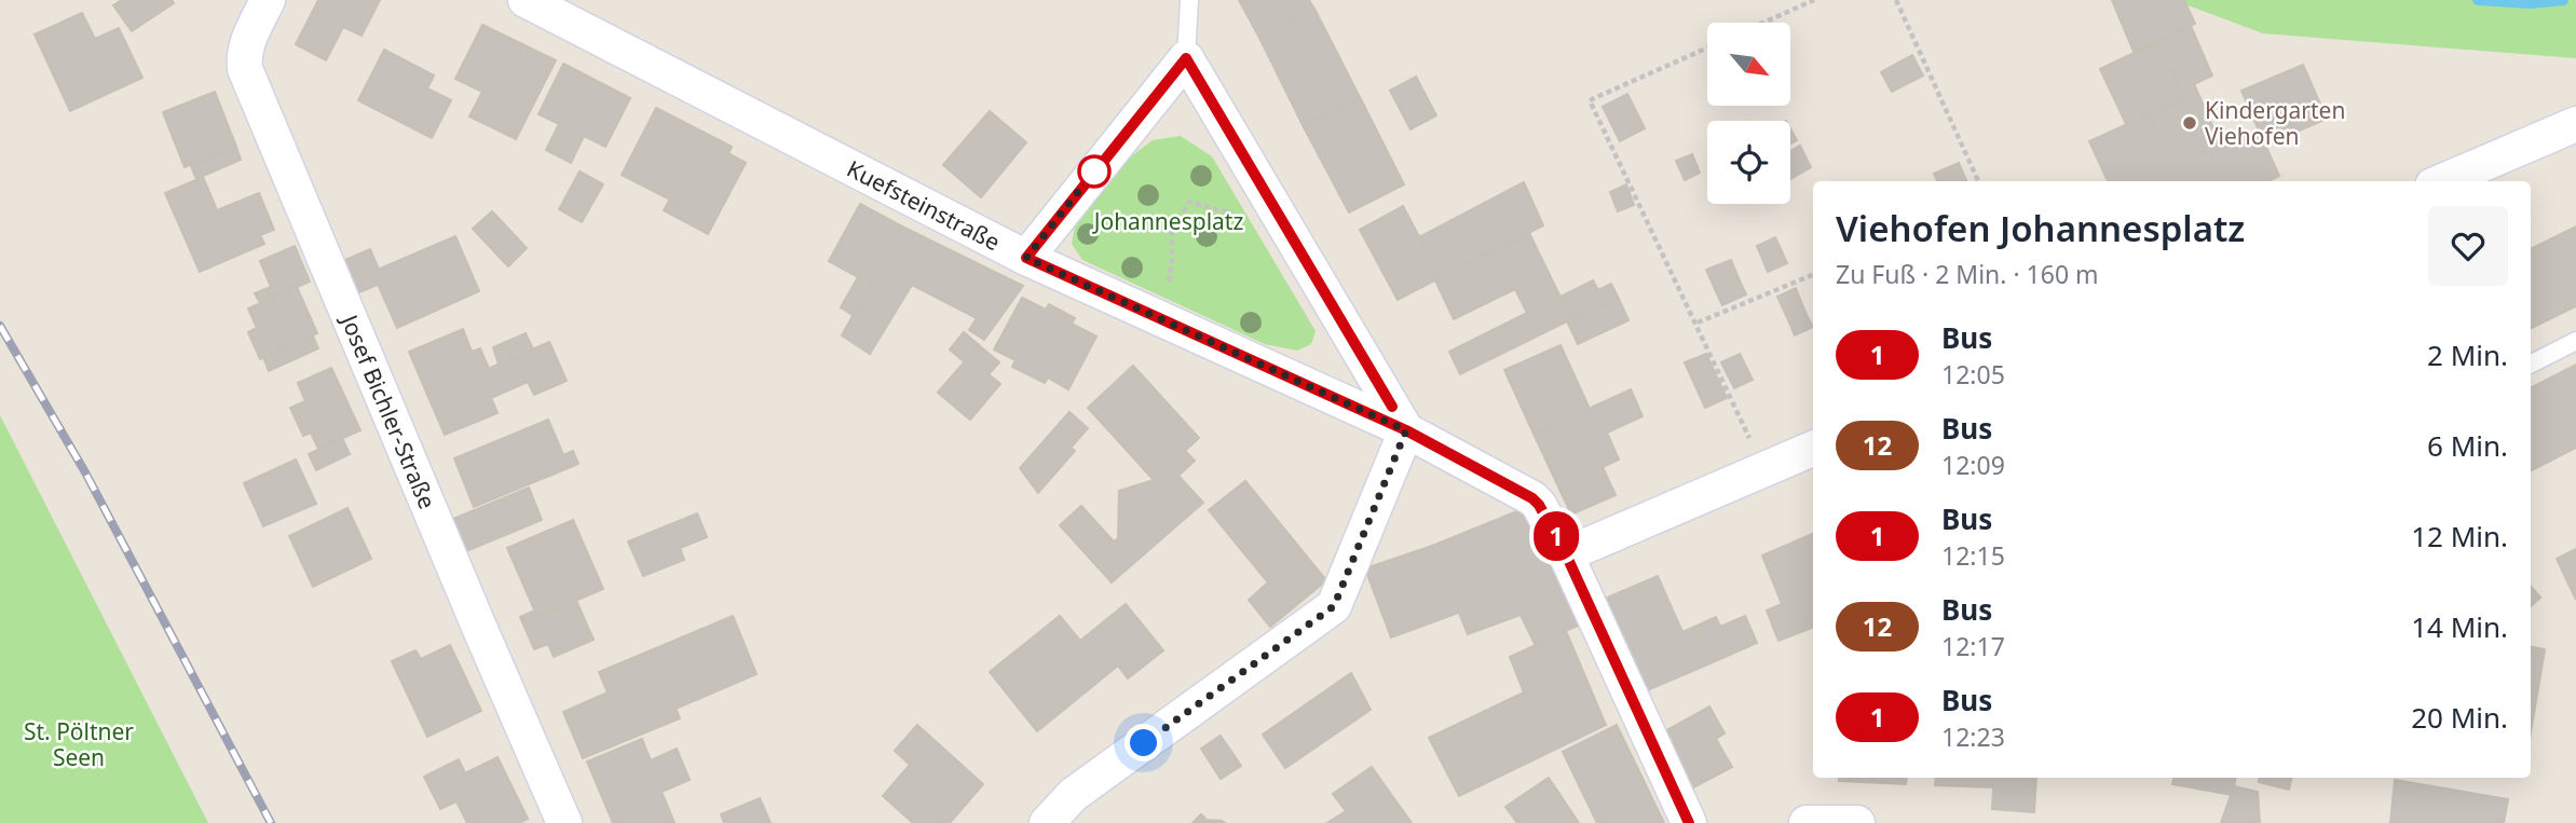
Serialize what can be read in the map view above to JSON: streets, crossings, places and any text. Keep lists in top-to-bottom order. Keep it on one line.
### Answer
{"streets":{"street":["Kuefsteinstraße","Josef Bichler-Straße"]},"parks":["Johannesplatz","St. Pöltner Seen"],"places":["Kindergarten Viehofen"],"lines":["bus line 1"],"north":"bottom right","page":{"on_map":"1","heading":["Viehofen Johannesplatz","Zu Fuß · 2 Min. · 160 m"],"list":[{"mark":"1","name":"Bus","note":"12:05","value":"2 Min."},{"mark":"12","name":"Bus","note":"12:09","value":"6 Min."},{"mark":"1","name":"Bus","note":"12:15","value":"12 Min."},{"mark":"12","name":"Bus","note":"12:17","value":"14 Min."},{"mark":"1","name":"Bus","note":"12:23","value":"20 Min."}]}}
